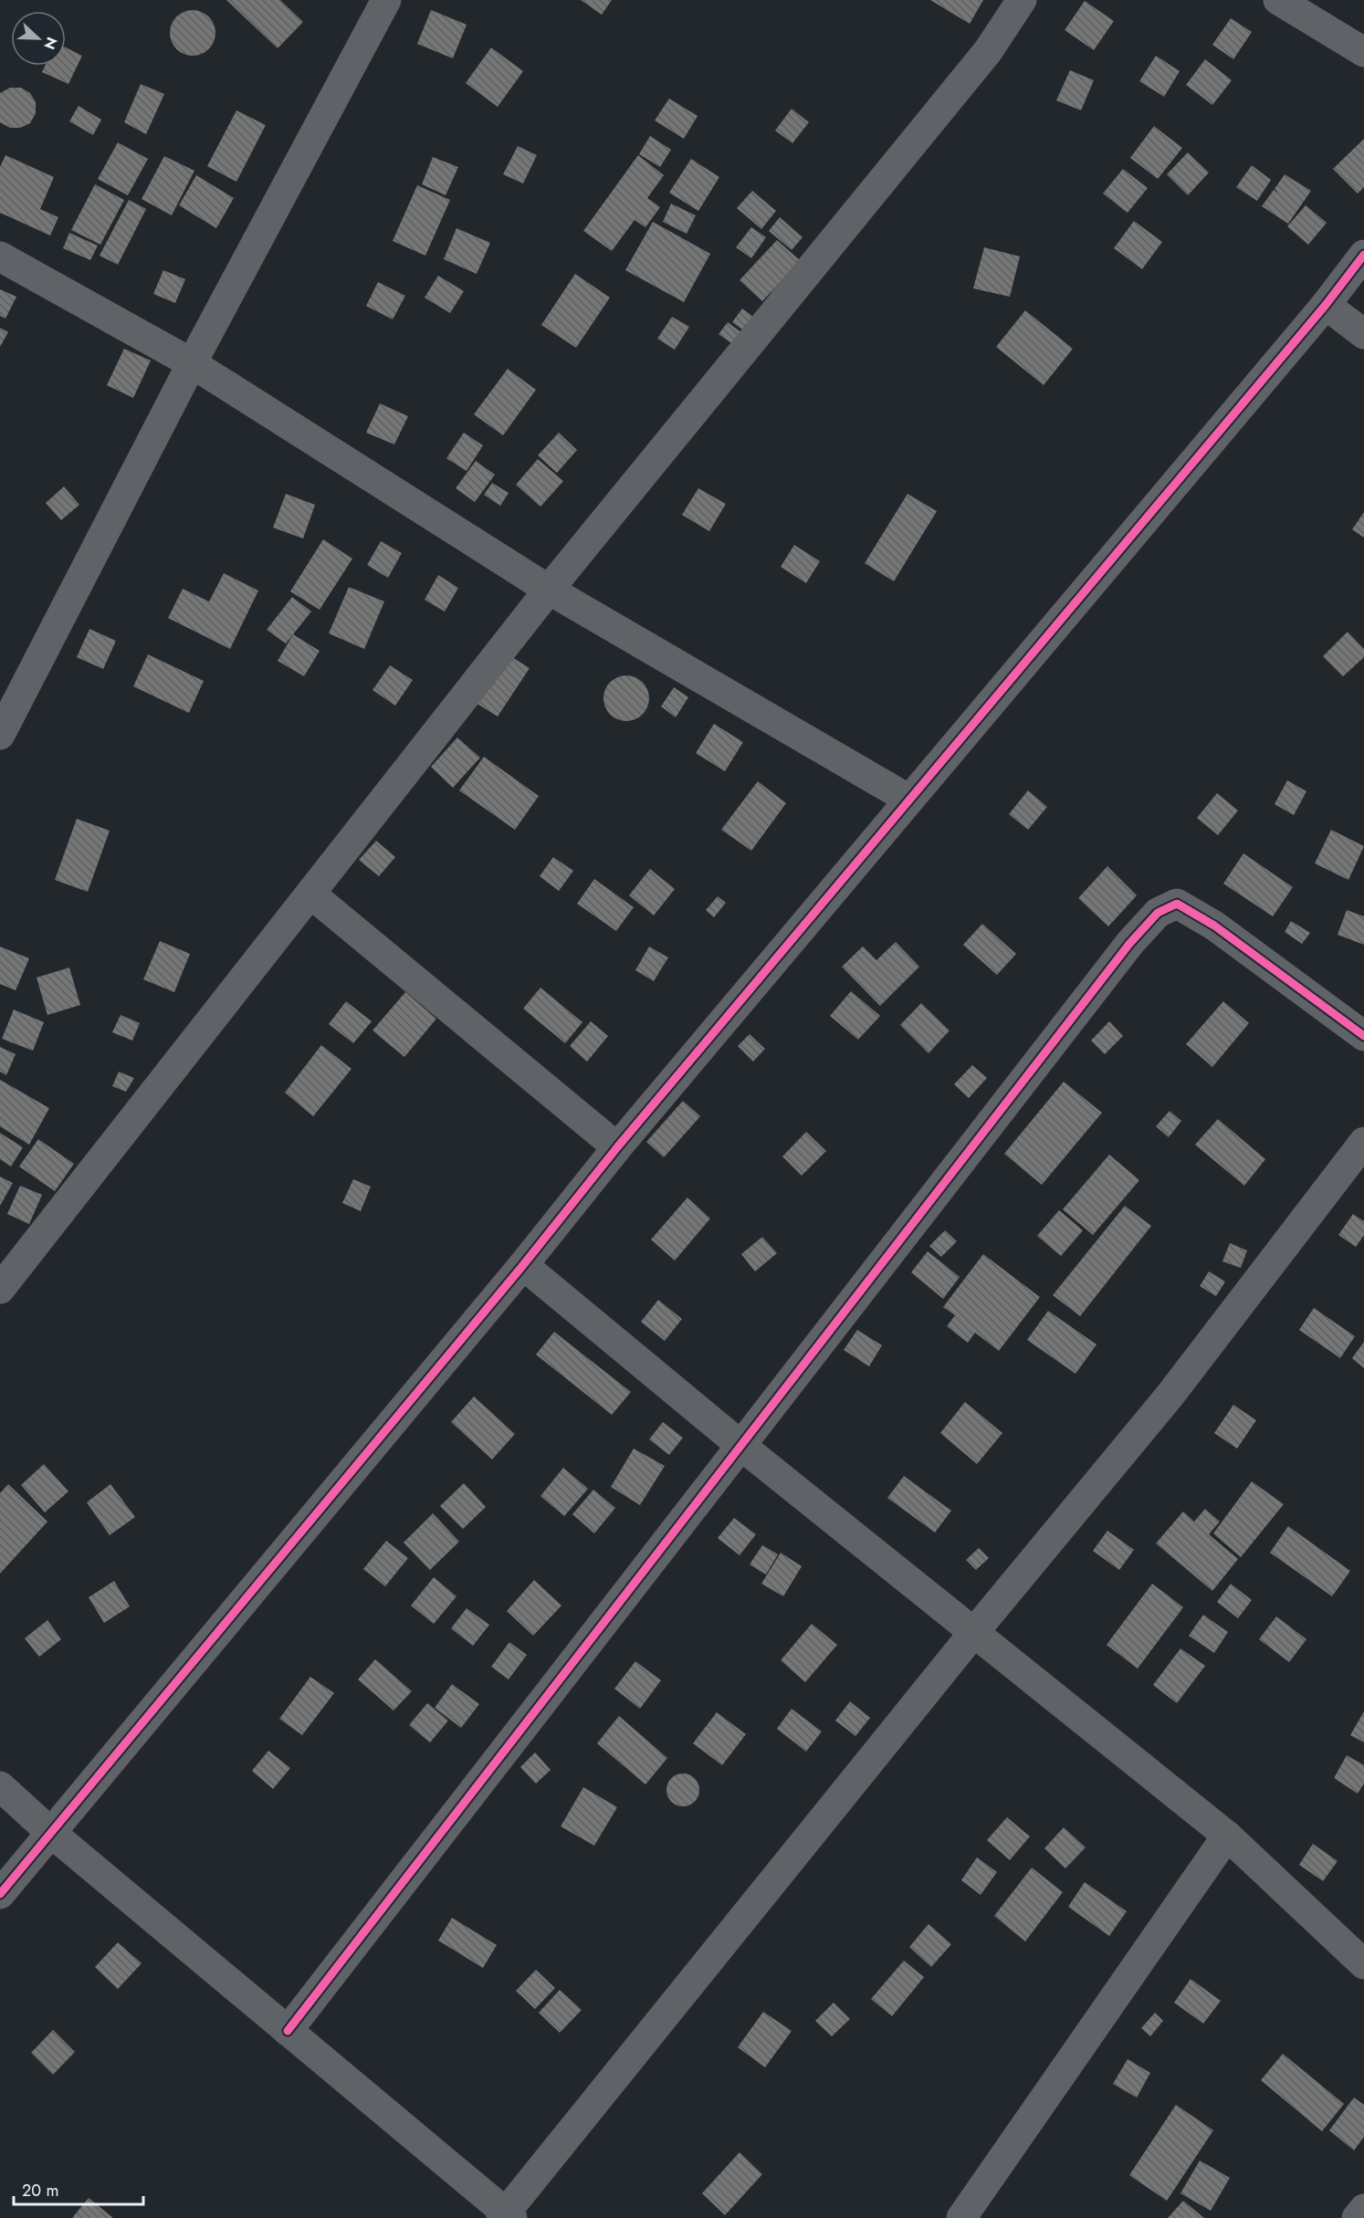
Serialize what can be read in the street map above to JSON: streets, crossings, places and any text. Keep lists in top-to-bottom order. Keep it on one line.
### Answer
{"scale_bar":"20 m","north":"right"}
